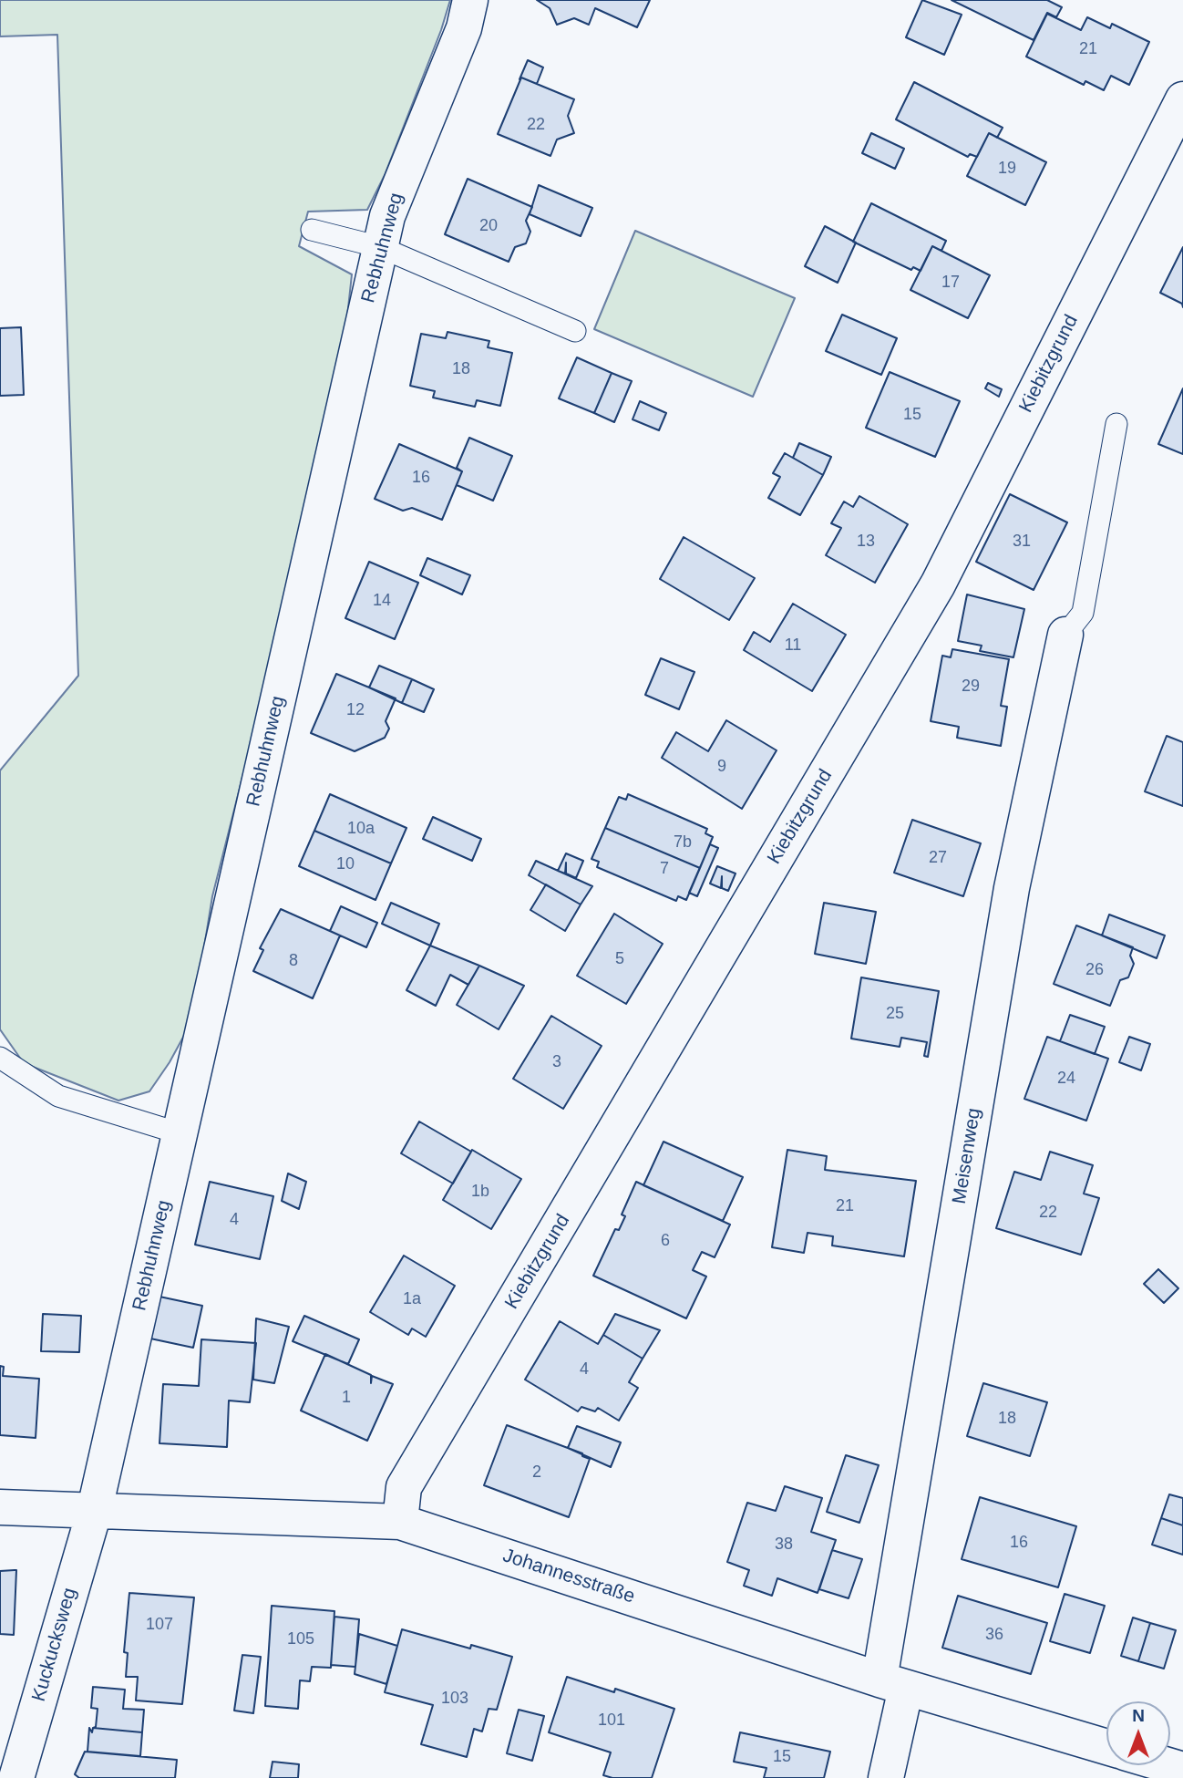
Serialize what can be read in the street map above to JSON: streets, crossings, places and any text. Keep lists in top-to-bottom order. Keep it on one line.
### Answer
{"streets":{"street":["Rebhuhnweg","Kiebitzgrund","Meisenweg","Johannesstraße","Kuckucksweg"]},"crossings":[["Rebhuhnweg","Johannesstraße"],["Rebhuhnweg","Kuckucksweg"],["Kiebitzgrund","Johannesstraße"],["Meisenweg","Johannesstraße"],["Johannesstraße","Kuckucksweg"]],"house_numbers":["21","22","19","20","17","18","15","16","13","31","14","11","29","12","9","10a","7b","27","10","7","5","8","26","25","3","24","1b","21","22","4","6","1a","4","1","18","2","16","38","107","36","105","103","101","15"],"north":"top"}
